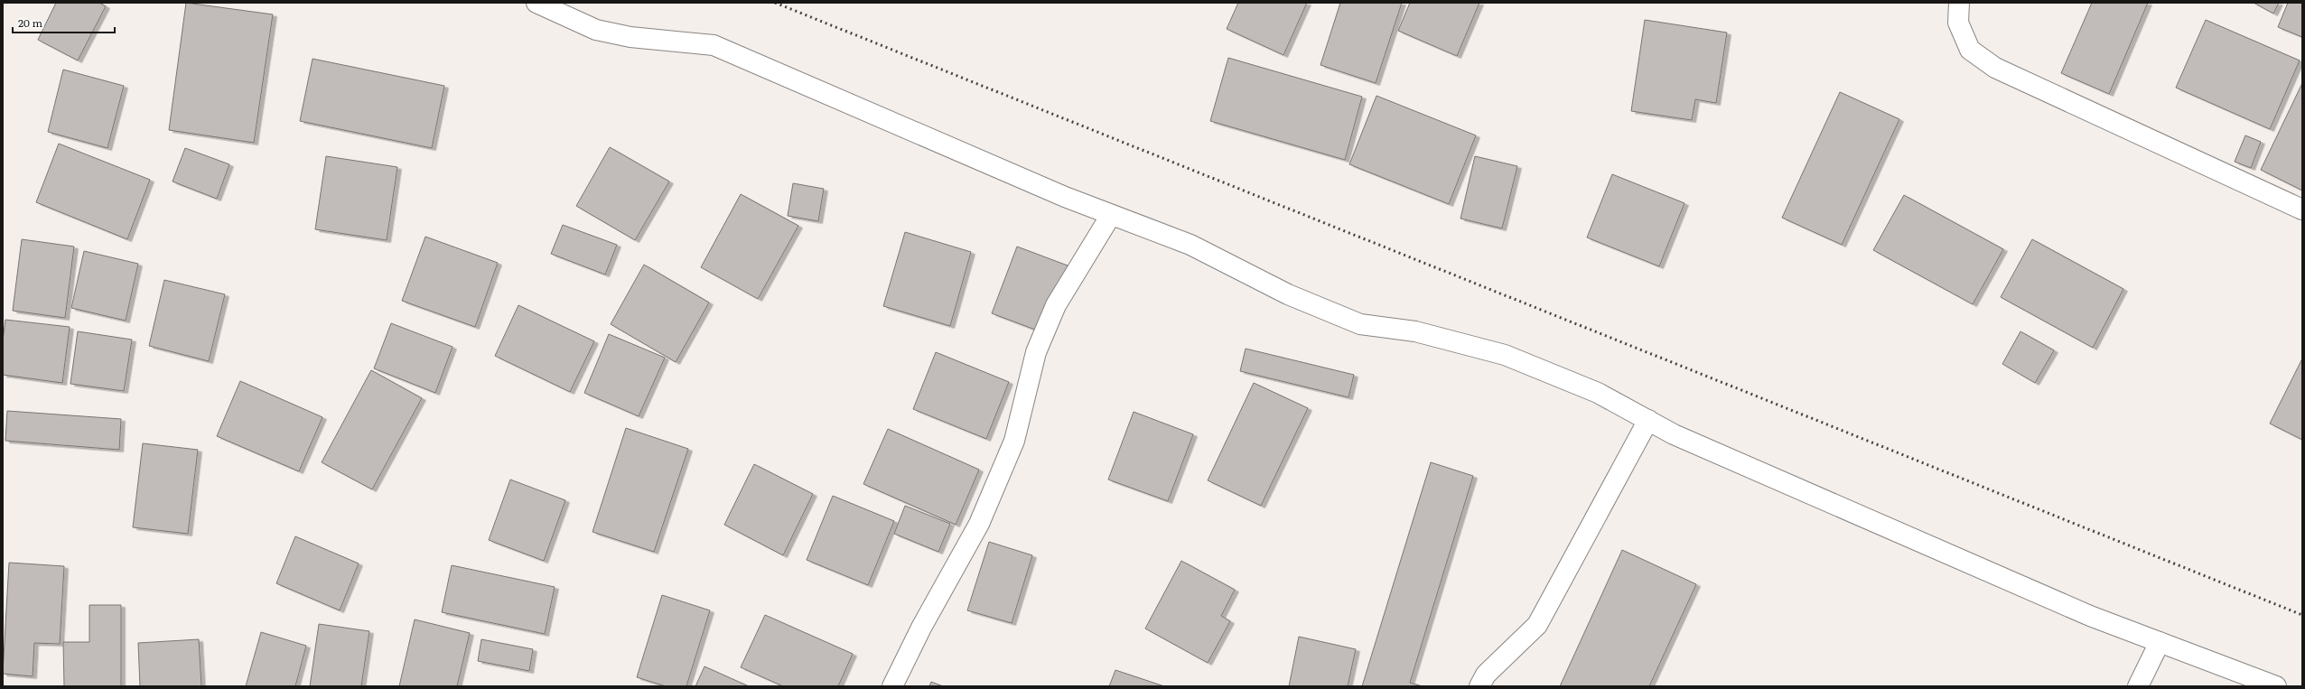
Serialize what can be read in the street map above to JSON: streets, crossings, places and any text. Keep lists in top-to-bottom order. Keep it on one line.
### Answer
{"scale_bar":"20 m"}
